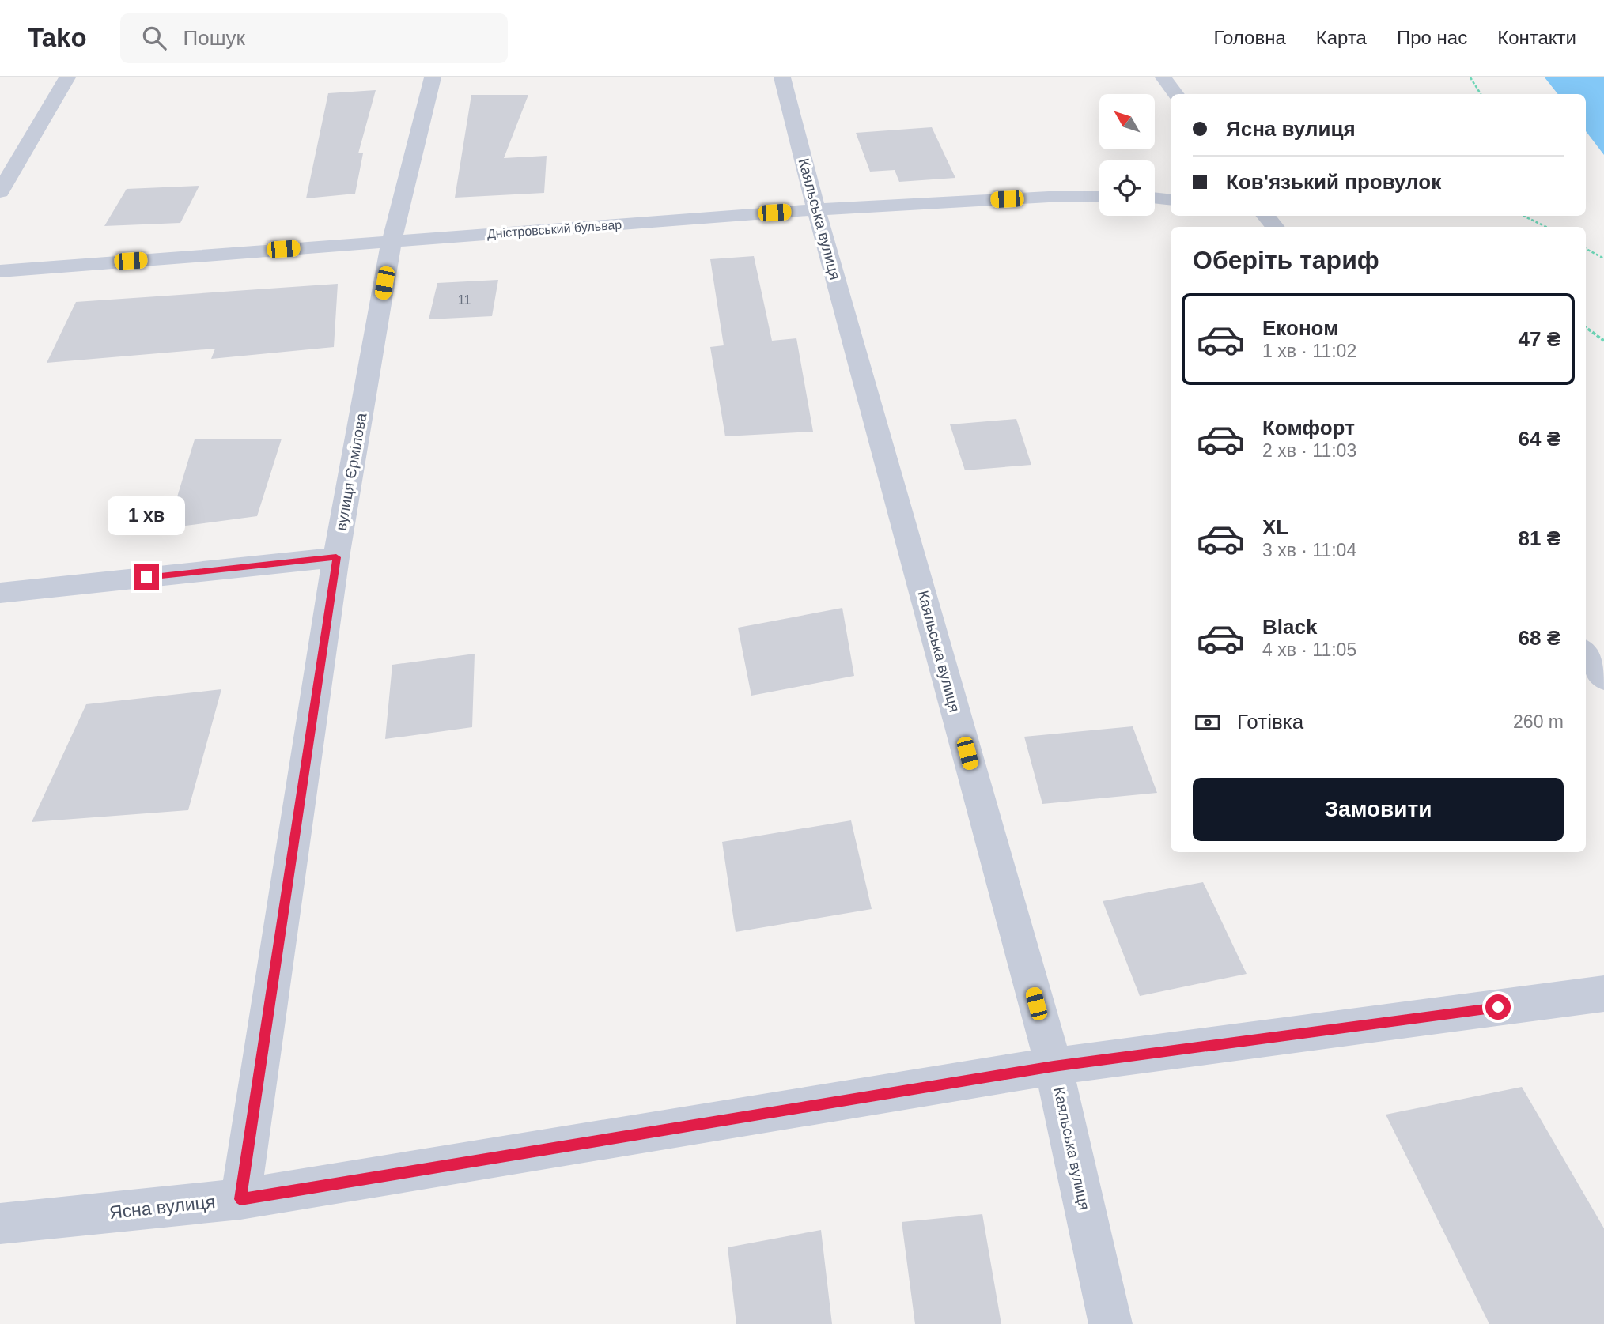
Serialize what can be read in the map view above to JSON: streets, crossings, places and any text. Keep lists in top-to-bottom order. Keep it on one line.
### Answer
{"streets":{"street":["Каяльська вулиця","Дністровський бульвар","вулиця Єрмілова","Ясна вулиця"]},"crossings":[["Каяльська вулиця","Дністровський бульвар"],["Каяльська вулиця","Ясна вулиця"],["Дністровський бульвар","вулиця Єрмілова"],["вулиця Єрмілова","Ясна вулиця"]],"house_numbers":["11"],"north":"top left","page":{"header":"Tako","search":"Пошук","nav":["Головна","Карта","Про нас","Контакти"],"banner":["Ясна вулиця","Ков'язький провулок"],"heading":"Оберіть тариф","list":[{"name":"Економ","note":"1 хв · 11:02","value":"47 ₴"},{"name":"Комфорт","note":"2 хв · 11:03","value":"64 ₴"},{"name":"XL","note":"3 хв · 11:04","value":"81 ₴"},{"name":"Black","note":"4 хв · 11:05","value":"68 ₴"}],"bubble":"1 хв","pay":["Готівка","260 m"],"buttons":"Замовити"}}
